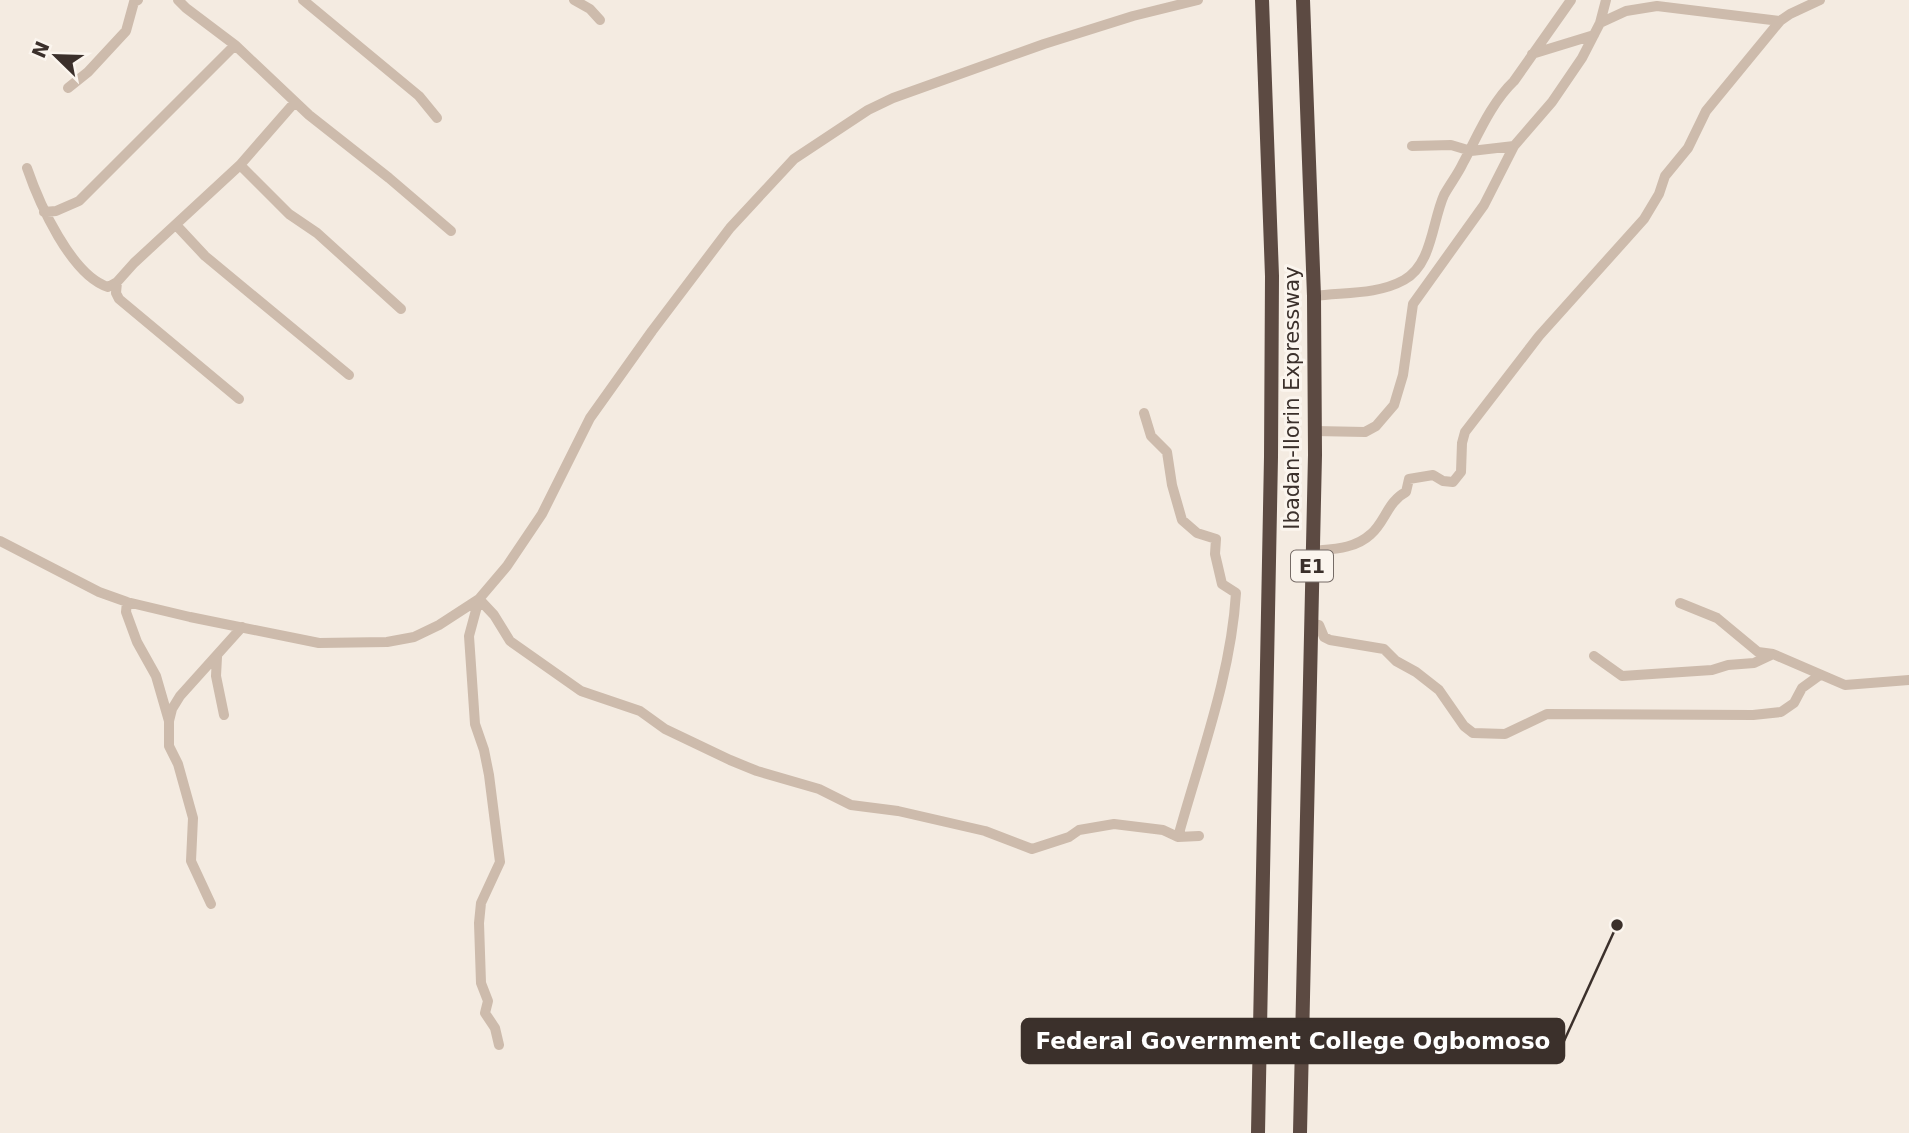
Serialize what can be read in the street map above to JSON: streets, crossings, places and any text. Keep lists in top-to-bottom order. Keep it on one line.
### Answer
{"streets":{"highway":["Ibadan-Ilorin Expressway","E1"]},"places":["Federal Government College Ogbomoso"],"north":"top left"}
